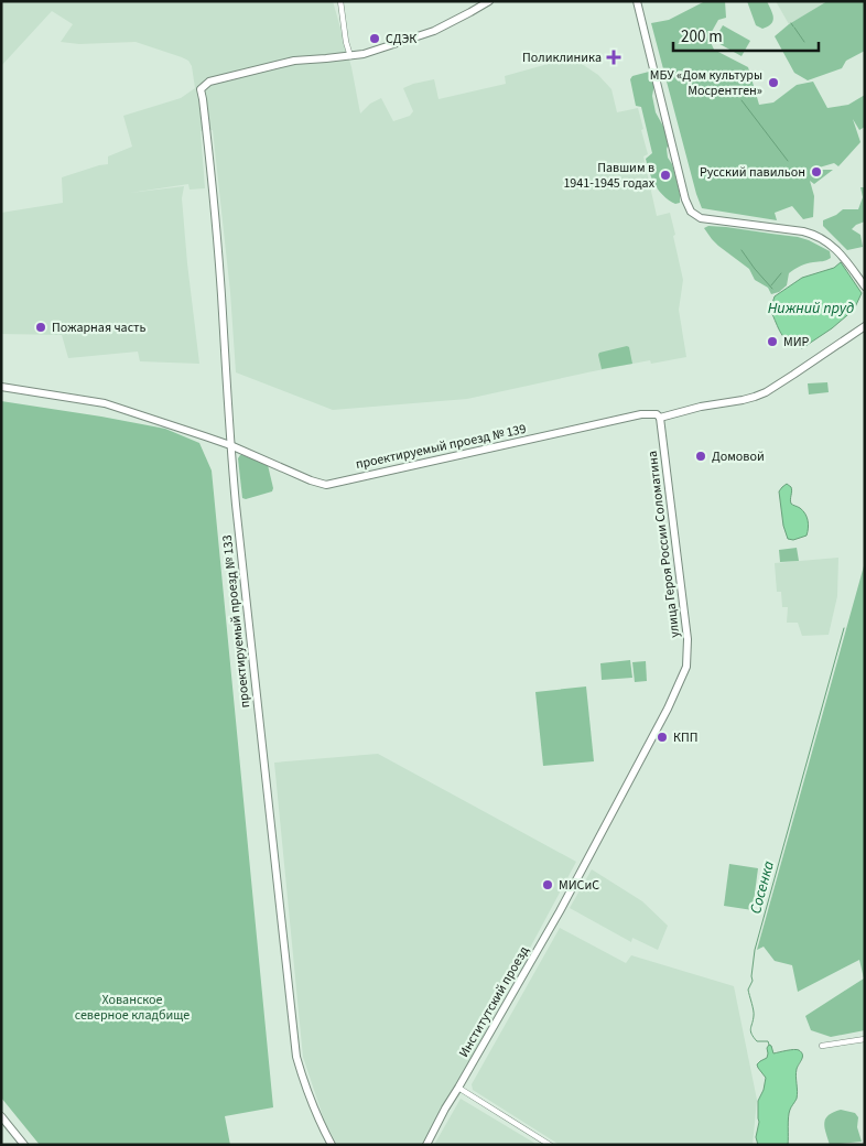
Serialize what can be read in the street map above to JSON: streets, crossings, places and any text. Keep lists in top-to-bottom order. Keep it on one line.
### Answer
{"streets":{"street":["проектируемый проезд № 139","улица Героя России Соломатина","проектируемый проезд № 133","Институтский проезд"]},"crossings":[["проектируемый проезд № 139","улица Героя России Соломатина"],["проектируемый проезд № 139","проектируемый проезд № 133"],["улица Героя России Соломатина","Институтский проезд"]],"water":["Нижний пруд","Сосенка"],"parks":["Хованское северное кладбище"],"places":{"other":["СДЭК","МБУ «Дом культуры Мосрентген»","Русский павильон","Павшим в 1941-1945 годах","Пожарная часть","МИР","Домовой","КПП","МИСиС"],"health":["Поликлиника"]},"scale_bar":"200 m"}
